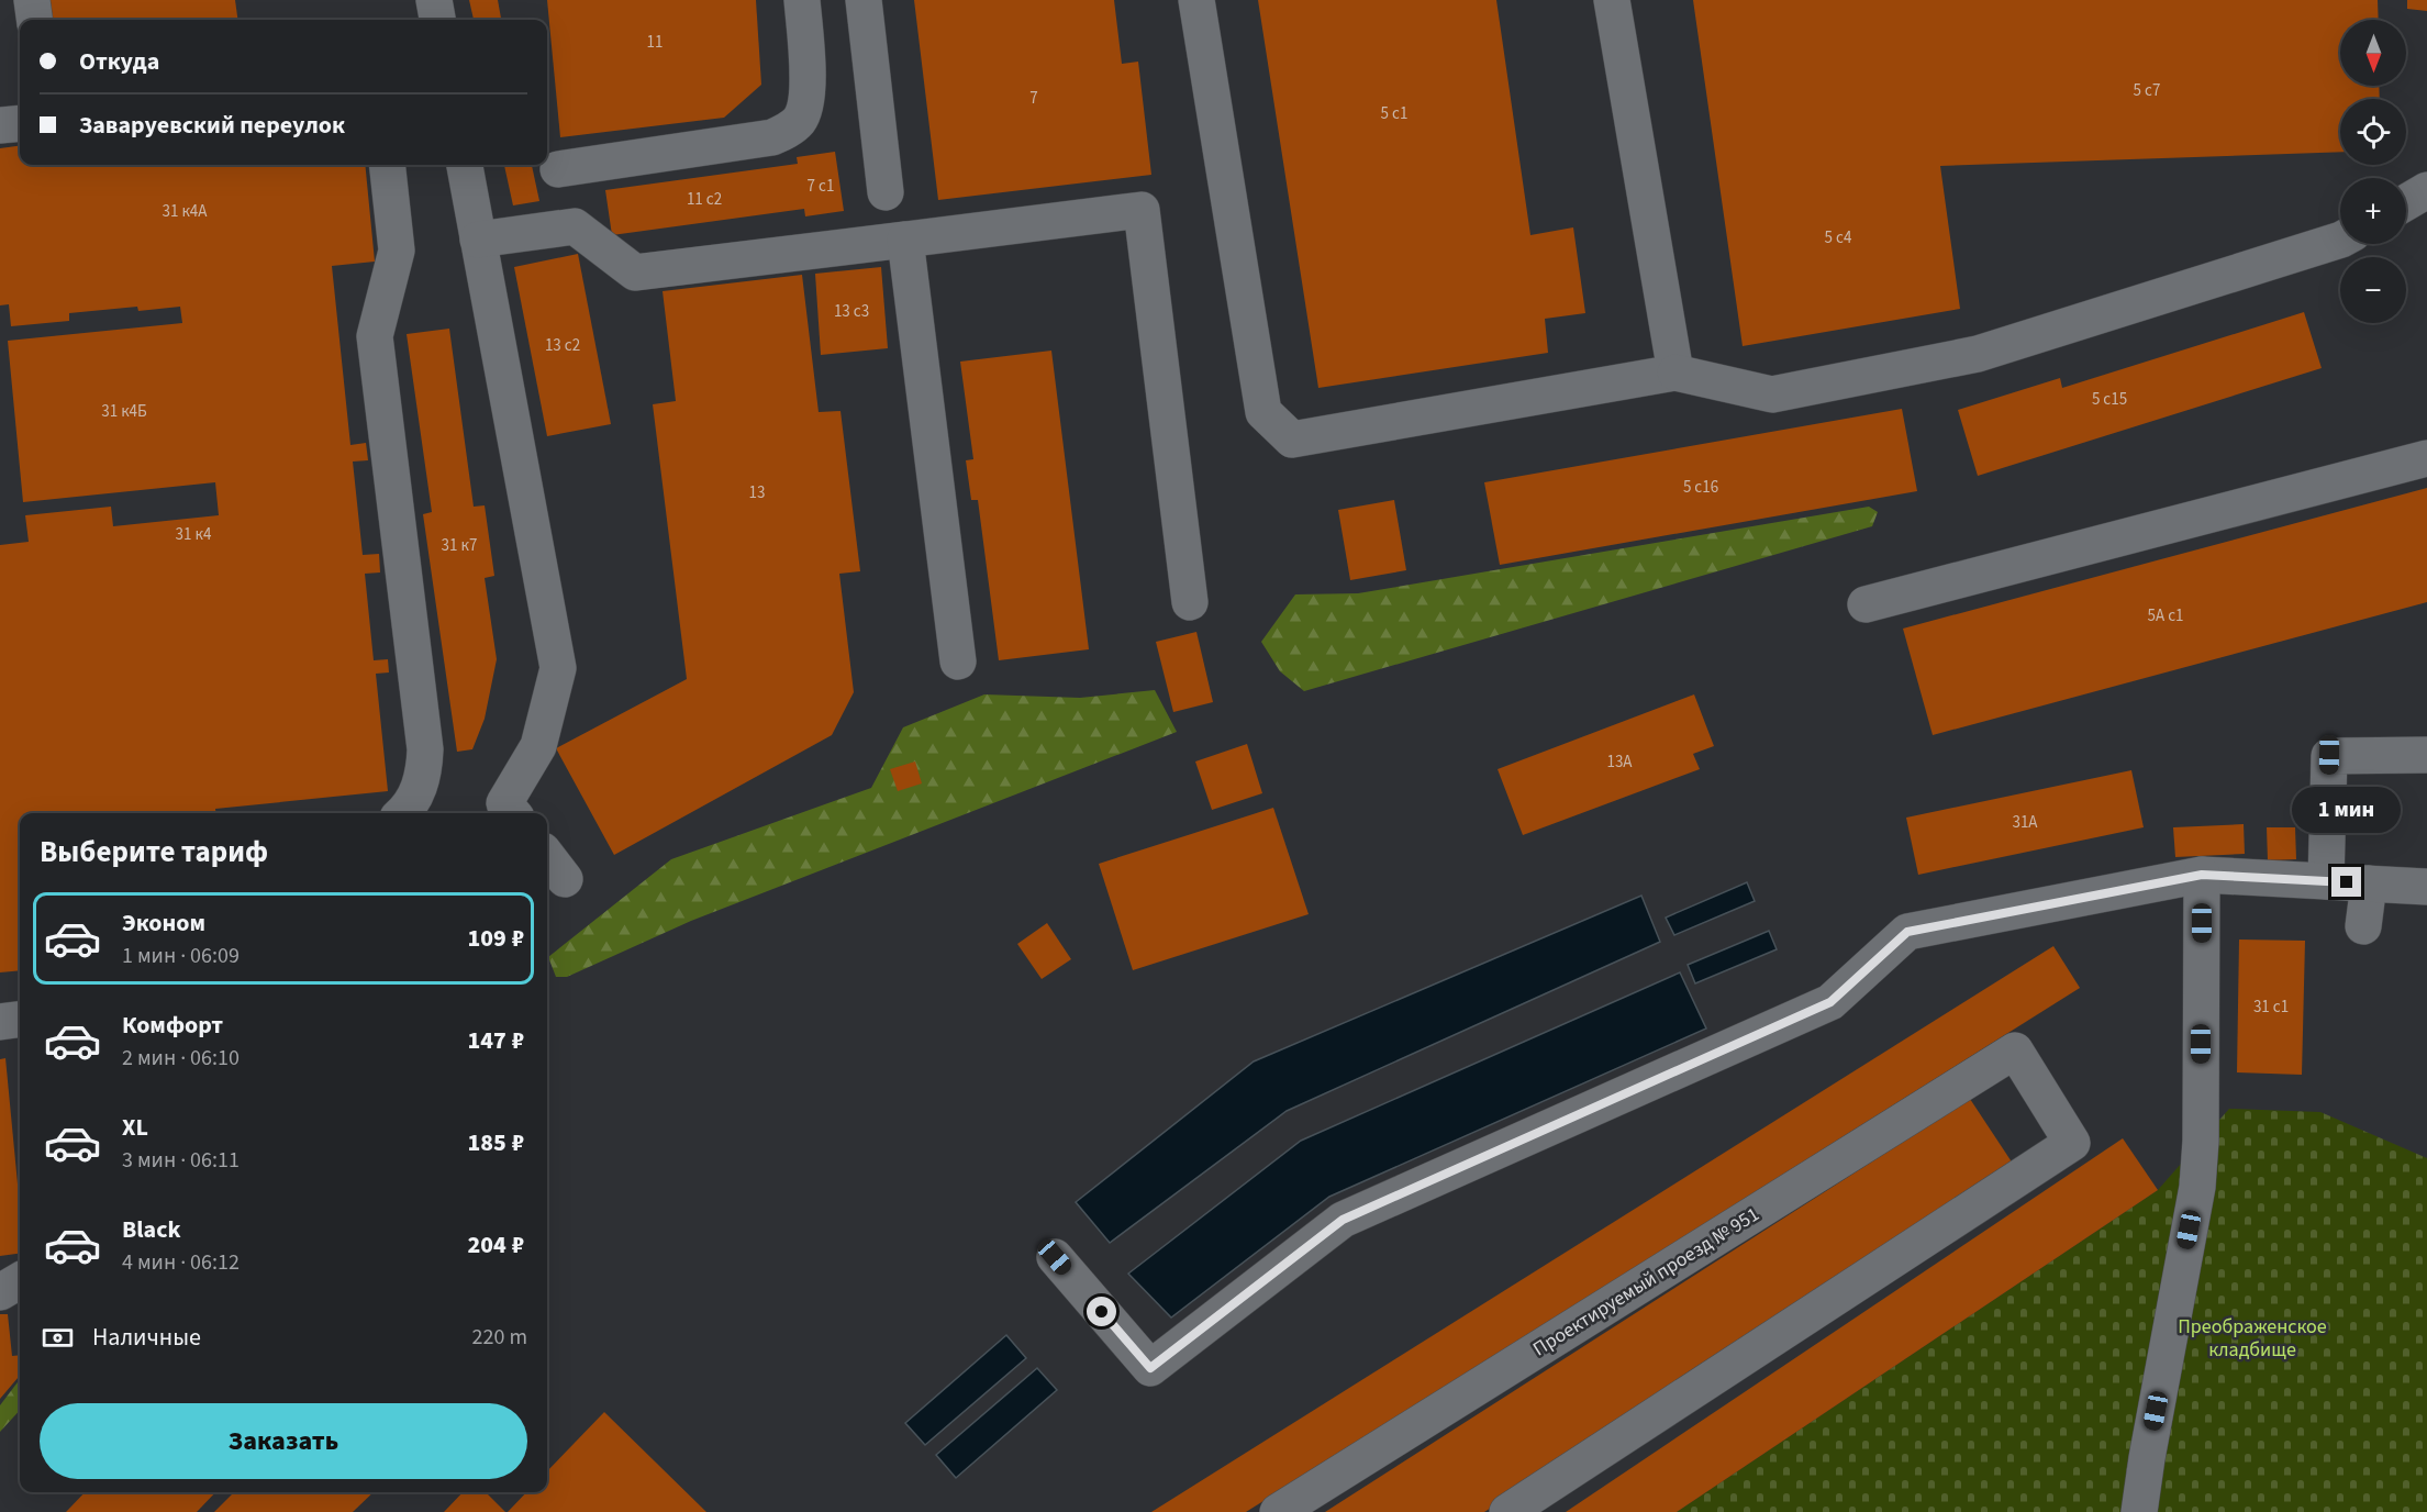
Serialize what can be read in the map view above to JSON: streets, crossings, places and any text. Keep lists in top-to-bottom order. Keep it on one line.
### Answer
{"streets":{"street":["Проектируемый проезд № 951"]},"parks":["Преображенское кладбище"],"house_numbers":["11","5 с7","7","5 с1","7 с1","11 с2","31 к4А","5 с4","13 с3","13 с2","5 с15","31 к4Б","5 с16","13","31 к4","31 к7","5А с1","13А","31А","31 с1"],"north":"bottom","page":{"map_buttons":["+","−"],"banner":["Откуда","Заваруевский переулок"],"bubble":"1 мин","heading":"Выберите тариф","list":[{"name":"Эконом","note":"1 мин · 06:09","value":"109 ₽"},{"name":"Комфорт","note":"2 мин · 06:10","value":"147 ₽"},{"name":"XL","note":"3 мин · 06:11","value":"185 ₽"},{"name":"Black","note":"4 мин · 06:12","value":"204 ₽"}],"pay":["Наличные","220 m"],"buttons":"Заказать"}}
